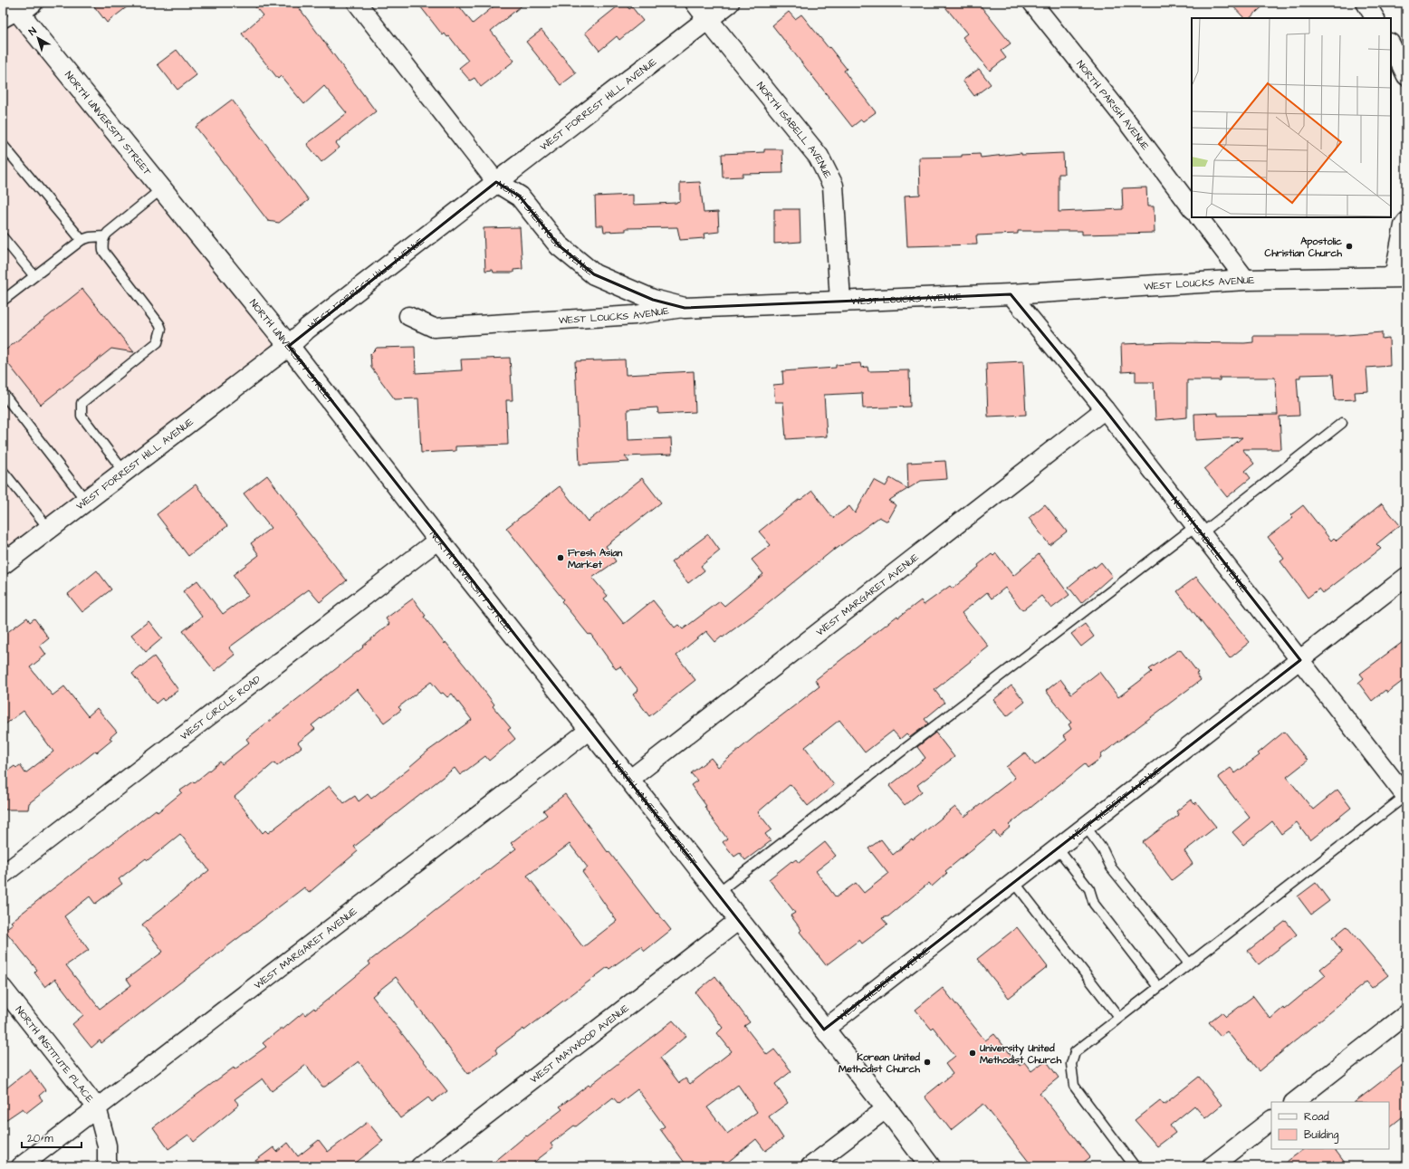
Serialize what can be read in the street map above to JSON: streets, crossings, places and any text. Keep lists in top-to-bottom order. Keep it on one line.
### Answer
{"streets":{"main road":["WEST FORREST HILL AVENUE","NORTH UNIVERSITY STREET","NORTH ISABELL AVENUE","NORTH SHERWOOD AVENUE","WEST LOUCKS AVENUE"],"street":["NORTH PARISH AVENUE","WEST MARGARET AVENUE","WEST CIRCLE ROAD","WEST GILBERT AVENUE","WEST MAYWOOD AVENUE","NORTH INSTITUTE PLACE"]},"crossings":[["WEST FORREST HILL AVENUE","NORTH UNIVERSITY STREET"],["WEST FORREST HILL AVENUE","NORTH ISABELL AVENUE"],["WEST FORREST HILL AVENUE","NORTH SHERWOOD AVENUE"],["NORTH UNIVERSITY STREET","WEST MARGARET AVENUE"],["NORTH UNIVERSITY STREET","WEST CIRCLE ROAD"],["NORTH UNIVERSITY STREET","WEST GILBERT AVENUE"],["NORTH UNIVERSITY STREET","WEST MAYWOOD AVENUE"],["NORTH ISABELL AVENUE","WEST LOUCKS AVENUE"],["NORTH ISABELL AVENUE","WEST MARGARET AVENUE"],["NORTH ISABELL AVENUE","WEST GILBERT AVENUE"],["NORTH SHERWOOD AVENUE","WEST LOUCKS AVENUE"],["WEST MARGARET AVENUE","NORTH INSTITUTE PLACE"]],"places":["Apostolic Christian Church","Fresh Asian Market","University United Methodist Church","Korean United Methodist Church"],"legend":["Road","Building"],"scale_bar":"20 m","north":"top left"}
